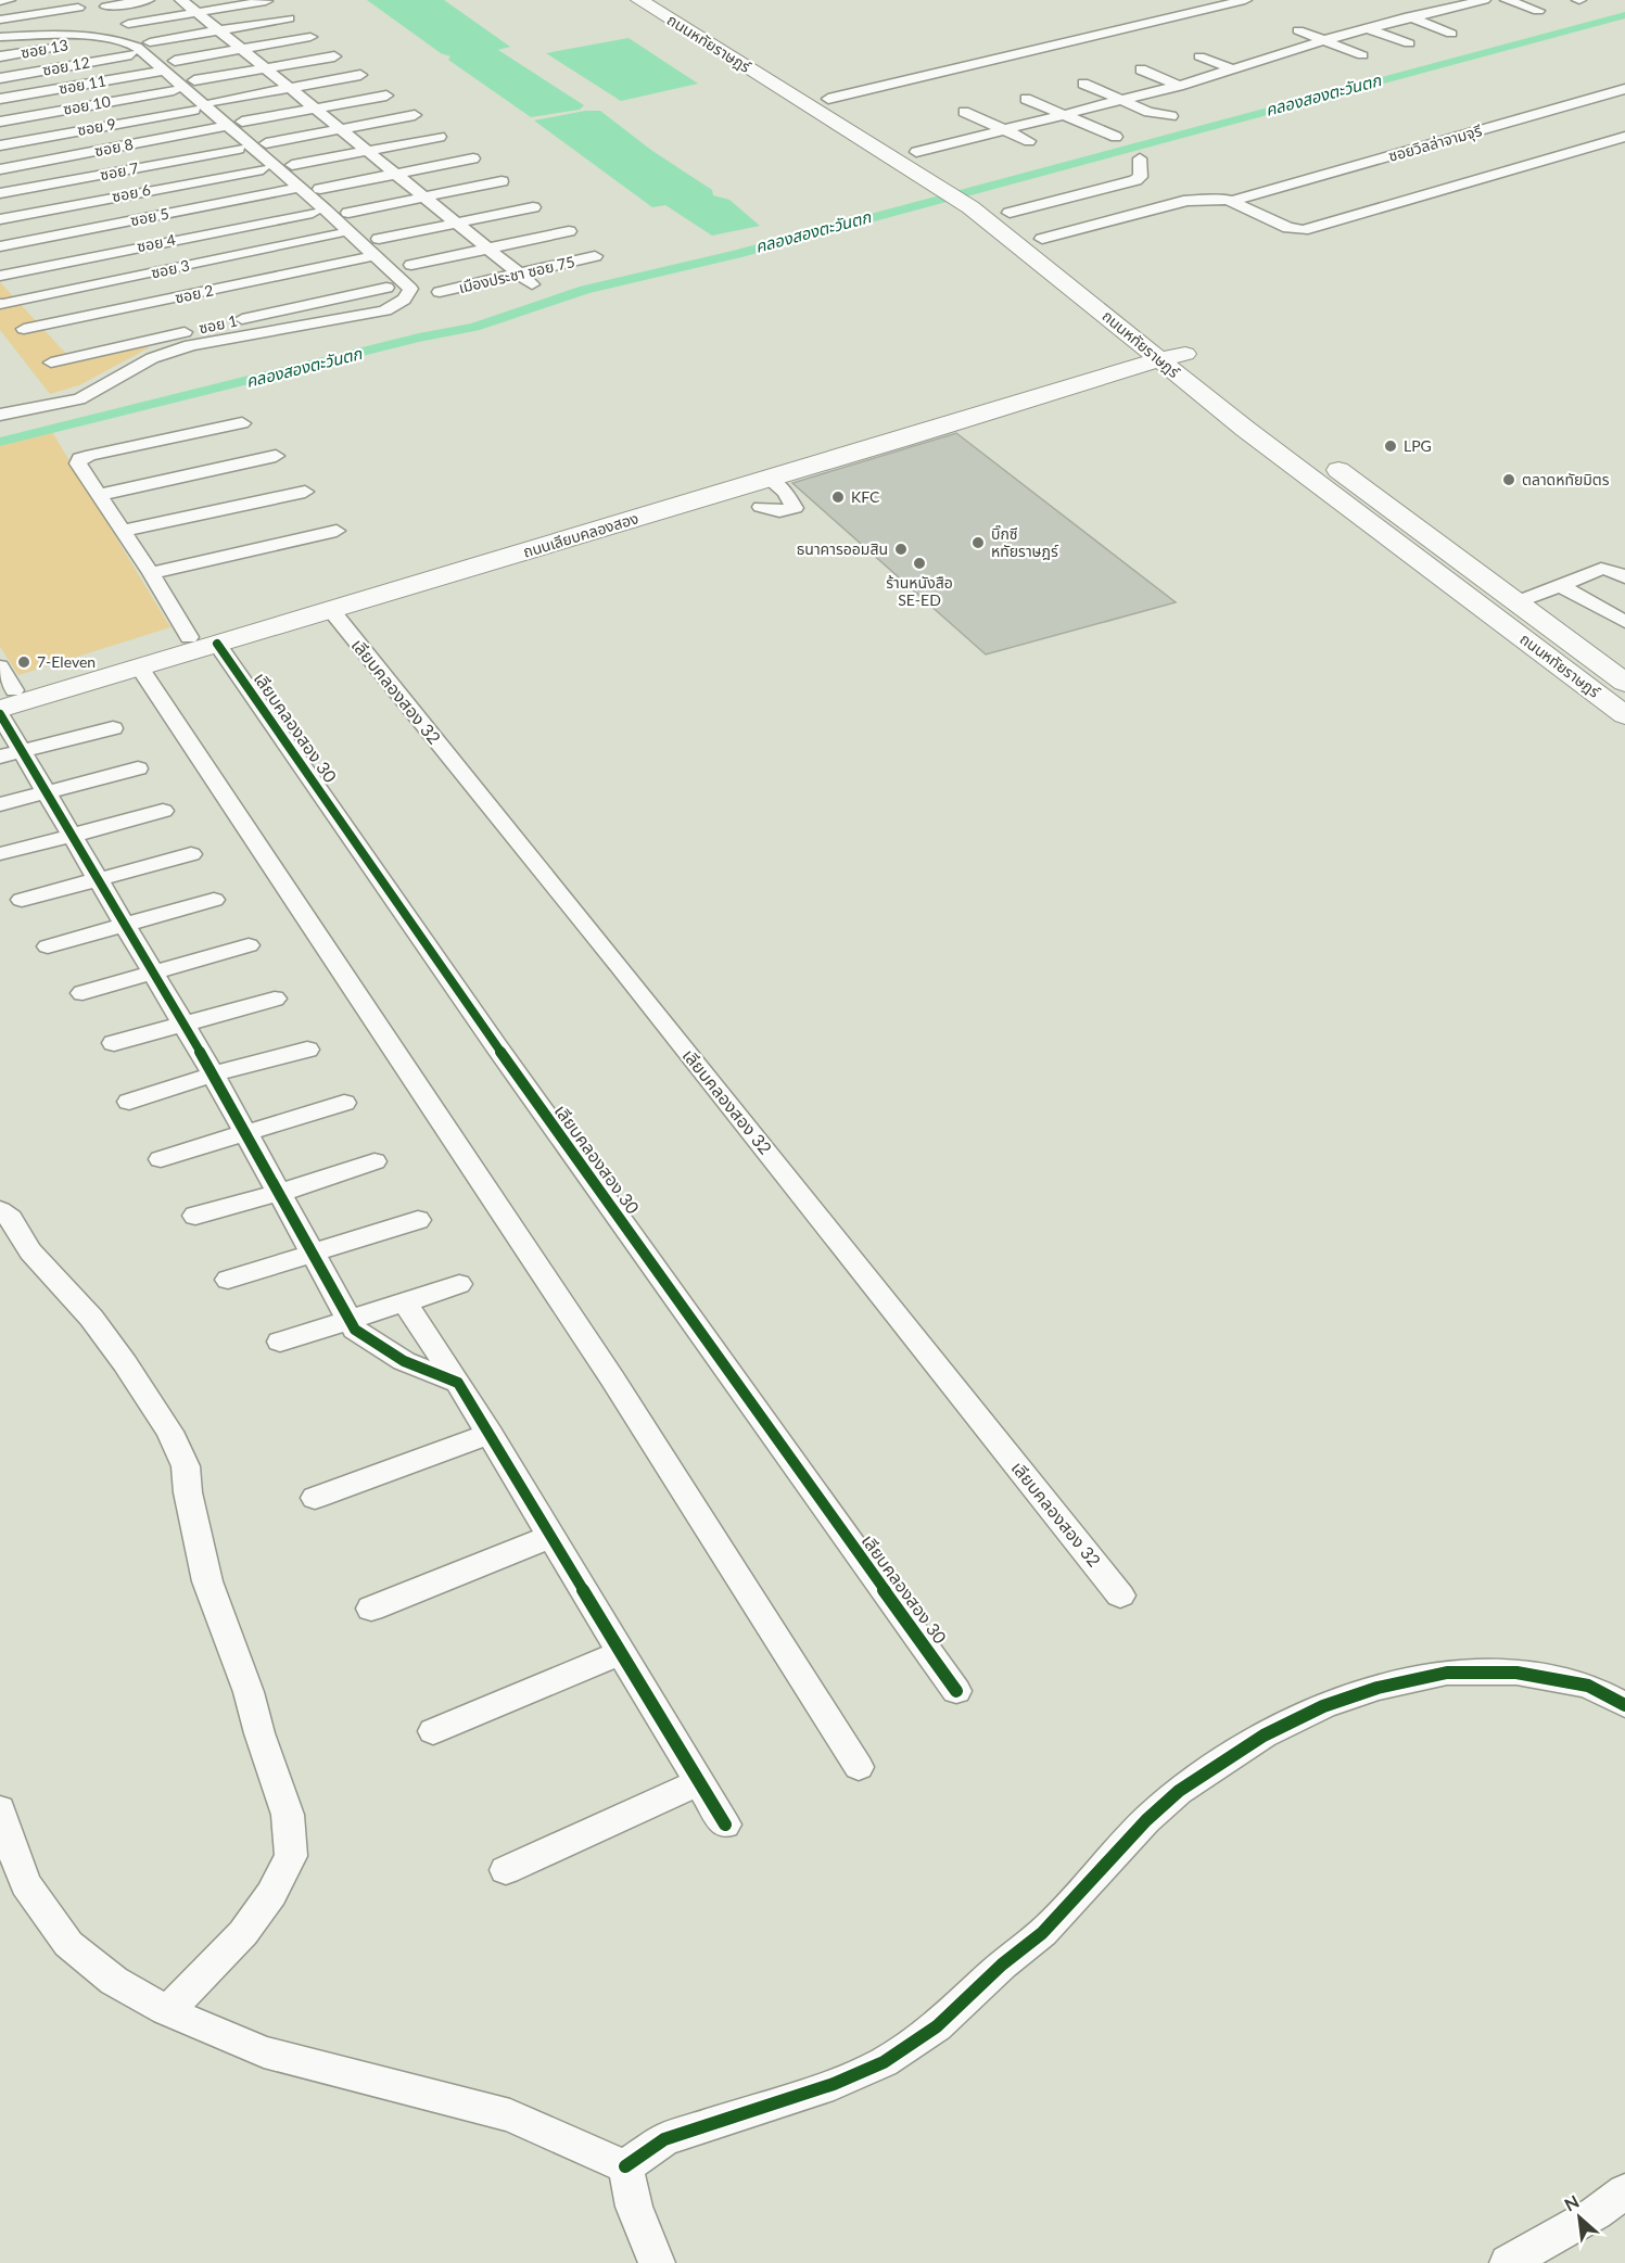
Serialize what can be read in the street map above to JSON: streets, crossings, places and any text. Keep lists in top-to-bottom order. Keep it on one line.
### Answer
{"streets":{"main road":["ถนนหทัยราษฎร์","ถนนเลียบคลองสอง"],"street":["ซอย 13","ซอย 12","ซอย 11","ซอย 10","ซอย 9","ซอยวิลล่าจามจุรี","ซอย 8","ซอย 7","ซอย 6","ซอย 5","ซอย 4","ซอย 3","เมืองประชา ซอย 75","ซอย 2","ซอย 1","เลียบคลองสอง 32","เลียบคลองสอง 30"]},"crossings":[["ถนนหทัยราษฎร์","ซอยวิลล่าจามจุรี"],["ถนนหทัยราษฎร์","ถนนเลียบคลองสอง"],["ถนนเลียบคลองสอง","เลียบคลองสอง 32"],["ถนนเลียบคลองสอง","เลียบคลองสอง 30"]],"water":["คลองสองตะวันตก"],"places":["LPG","ตลาดหทัยมิตร","KFC","บิ๊กซี หทัยราษฎร์","ธนาคารออมสิน","ร้านหนังสือ SE-ED","7-Eleven"],"north":"top left"}
